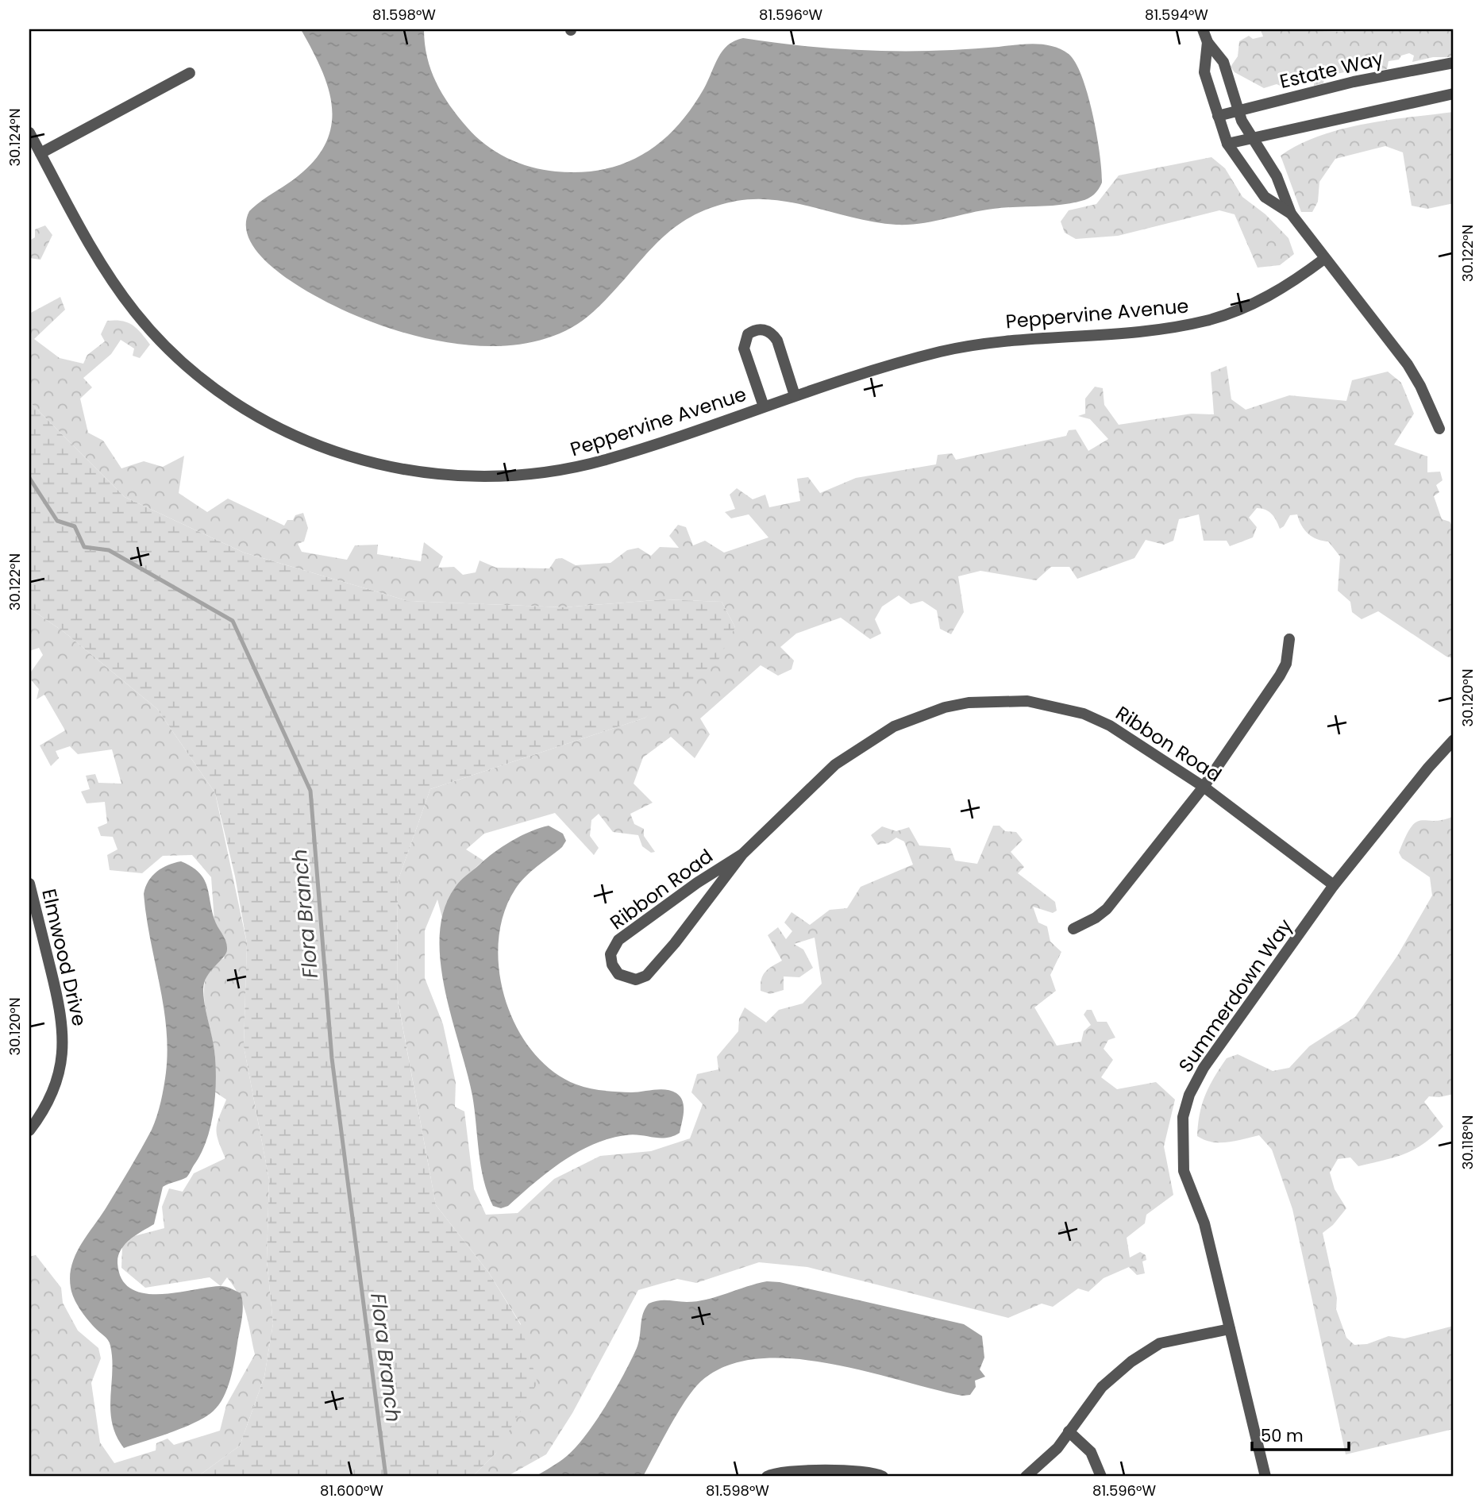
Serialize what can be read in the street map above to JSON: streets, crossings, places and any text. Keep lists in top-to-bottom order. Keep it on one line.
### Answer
{"streets":{"street":["Estate Way","Peppervine Avenue","Ribbon Road","Elmwood Drive","Summerdown Way"]},"crossings":[["Ribbon Road","Summerdown Way"]],"water":["Flora Branch"],"scale_bar":"50 m","coordinates":["81.598°W","81.596°W","81.594°W","30.124°N","30.122°N","30.120°N","30.118°N","81.600°W"]}
